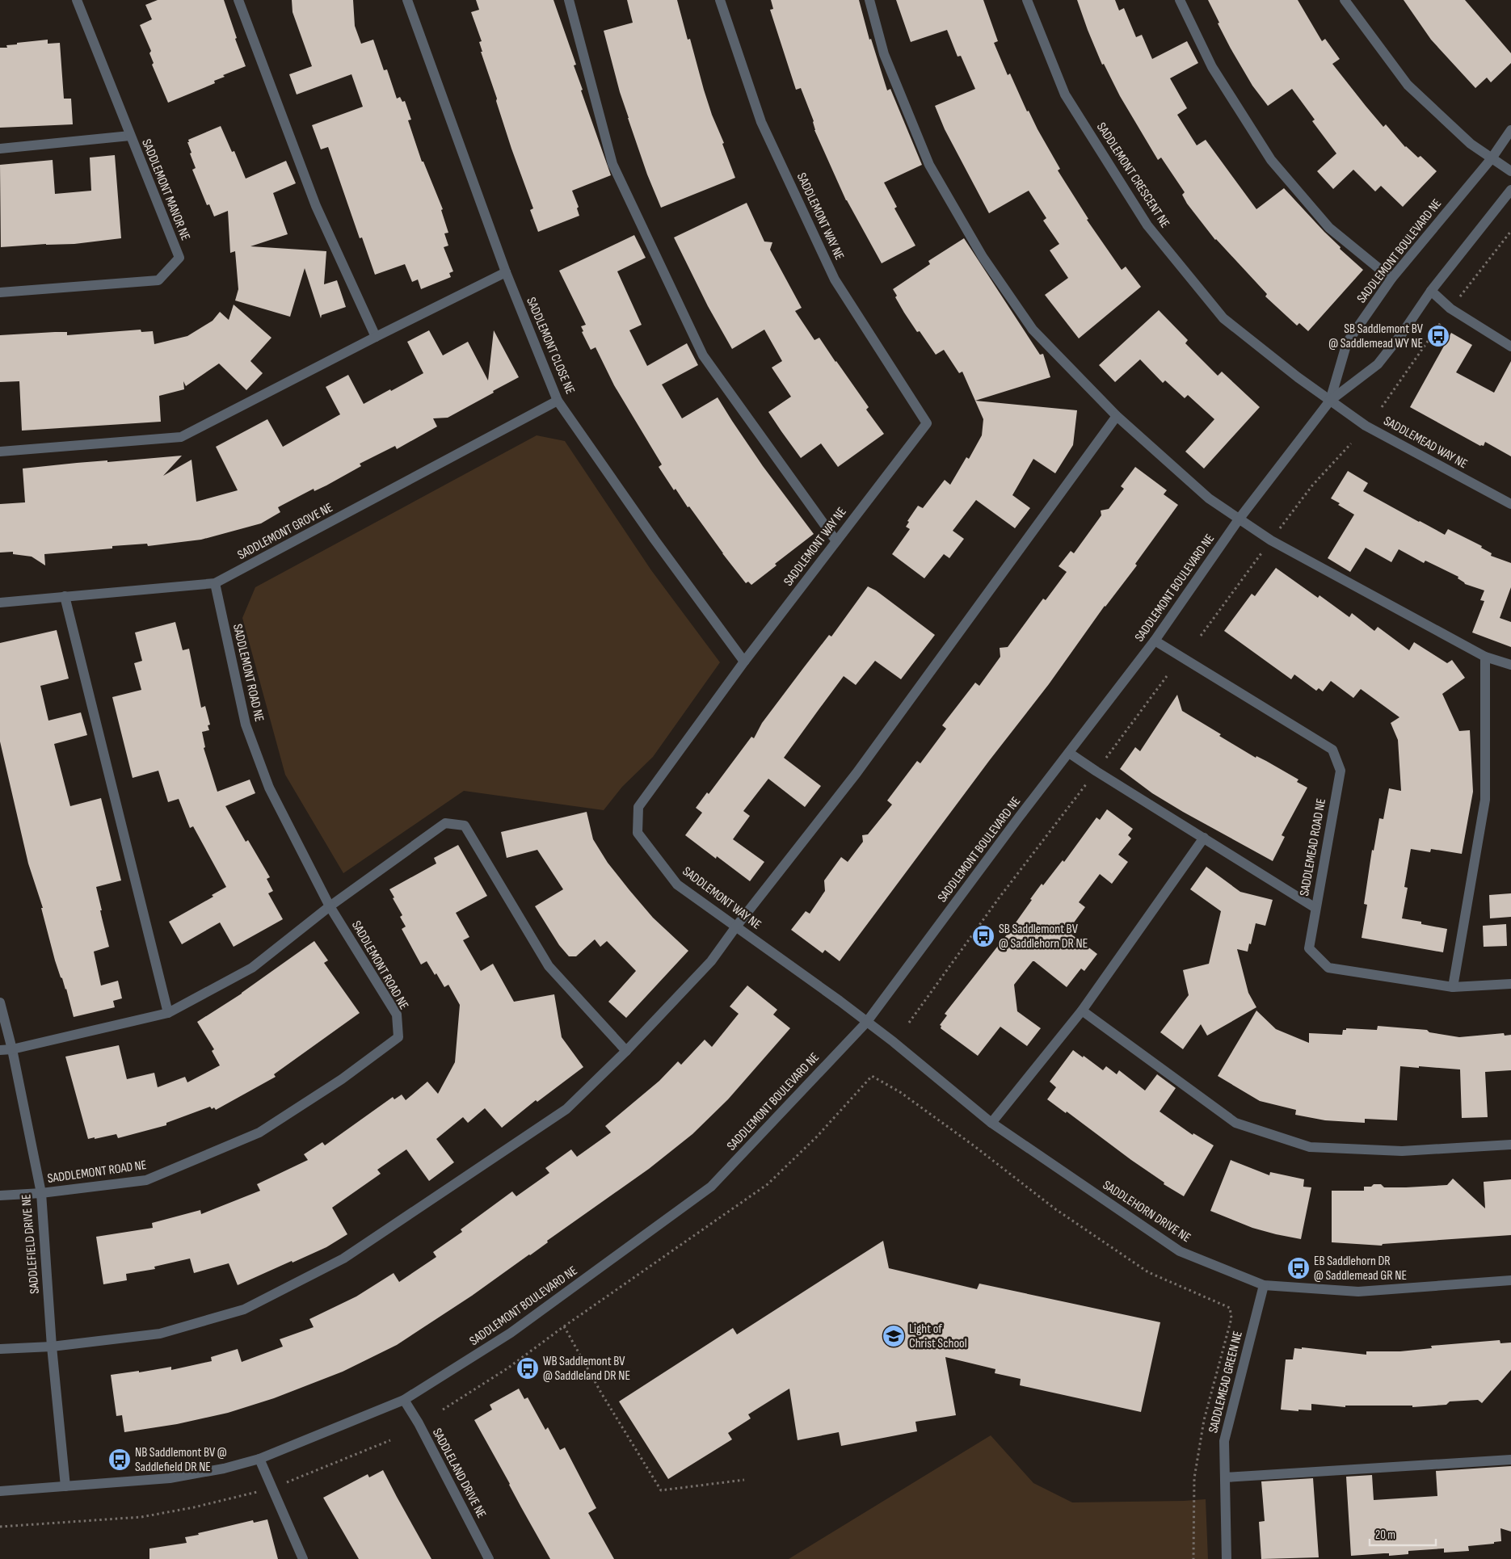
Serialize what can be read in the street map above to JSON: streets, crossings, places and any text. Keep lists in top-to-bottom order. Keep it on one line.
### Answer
{"streets":{"street":["SADDLEMONT CRESCENT NE","SADDLEMONT MANOR NE","SADDLEMONT WAY NE","SADDLEMONT BOULEVARD NE","SADDLEMONT CLOSE NE","SADDLEMEAD WAY NE","SADDLEMONT GROVE NE","SADDLEMONT ROAD NE","SADDLEMEAD ROAD NE","SADDLEHORN DRIVE NE","SADDLEFIELD DRIVE NE","SADDLEMEAD GREEN NE","SADDLELAND DRIVE NE"]},"crossings":[["SADDLEMONT CRESCENT NE","SADDLEMONT BOULEVARD NE"],["SADDLEMONT CRESCENT NE","SADDLEMEAD WAY NE"],["SADDLEMONT WAY NE","SADDLEMONT BOULEVARD NE"],["SADDLEMONT WAY NE","SADDLEMONT CLOSE NE"],["SADDLEMONT WAY NE","SADDLEHORN DRIVE NE"],["SADDLEMONT BOULEVARD NE","SADDLEMEAD WAY NE"],["SADDLEMONT BOULEVARD NE","SADDLEMEAD ROAD NE"],["SADDLEMONT BOULEVARD NE","SADDLEHORN DRIVE NE"],["SADDLEMONT BOULEVARD NE","SADDLEFIELD DRIVE NE"],["SADDLEMONT BOULEVARD NE","SADDLELAND DRIVE NE"],["SADDLEMONT CLOSE NE","SADDLEMONT GROVE NE"],["SADDLEMONT GROVE NE","SADDLEMONT ROAD NE"],["SADDLEMONT ROAD NE","SADDLEFIELD DRIVE NE"],["SADDLEHORN DRIVE NE","SADDLEMEAD GREEN NE"]],"places":{"bus stop":["SB Saddlemont BV @ Saddlemead WY NE","SB Saddlemont BV @ Saddlehorn DR NE","EB Saddlehorn DR @ Saddlemead GR NE","WB Saddlemont BV @ Saddleland DR NE","NB Saddlemont BV @ Saddlefield DR NE"],"school or university":["Light of Christ School"]},"scale_bar":"20 m"}
